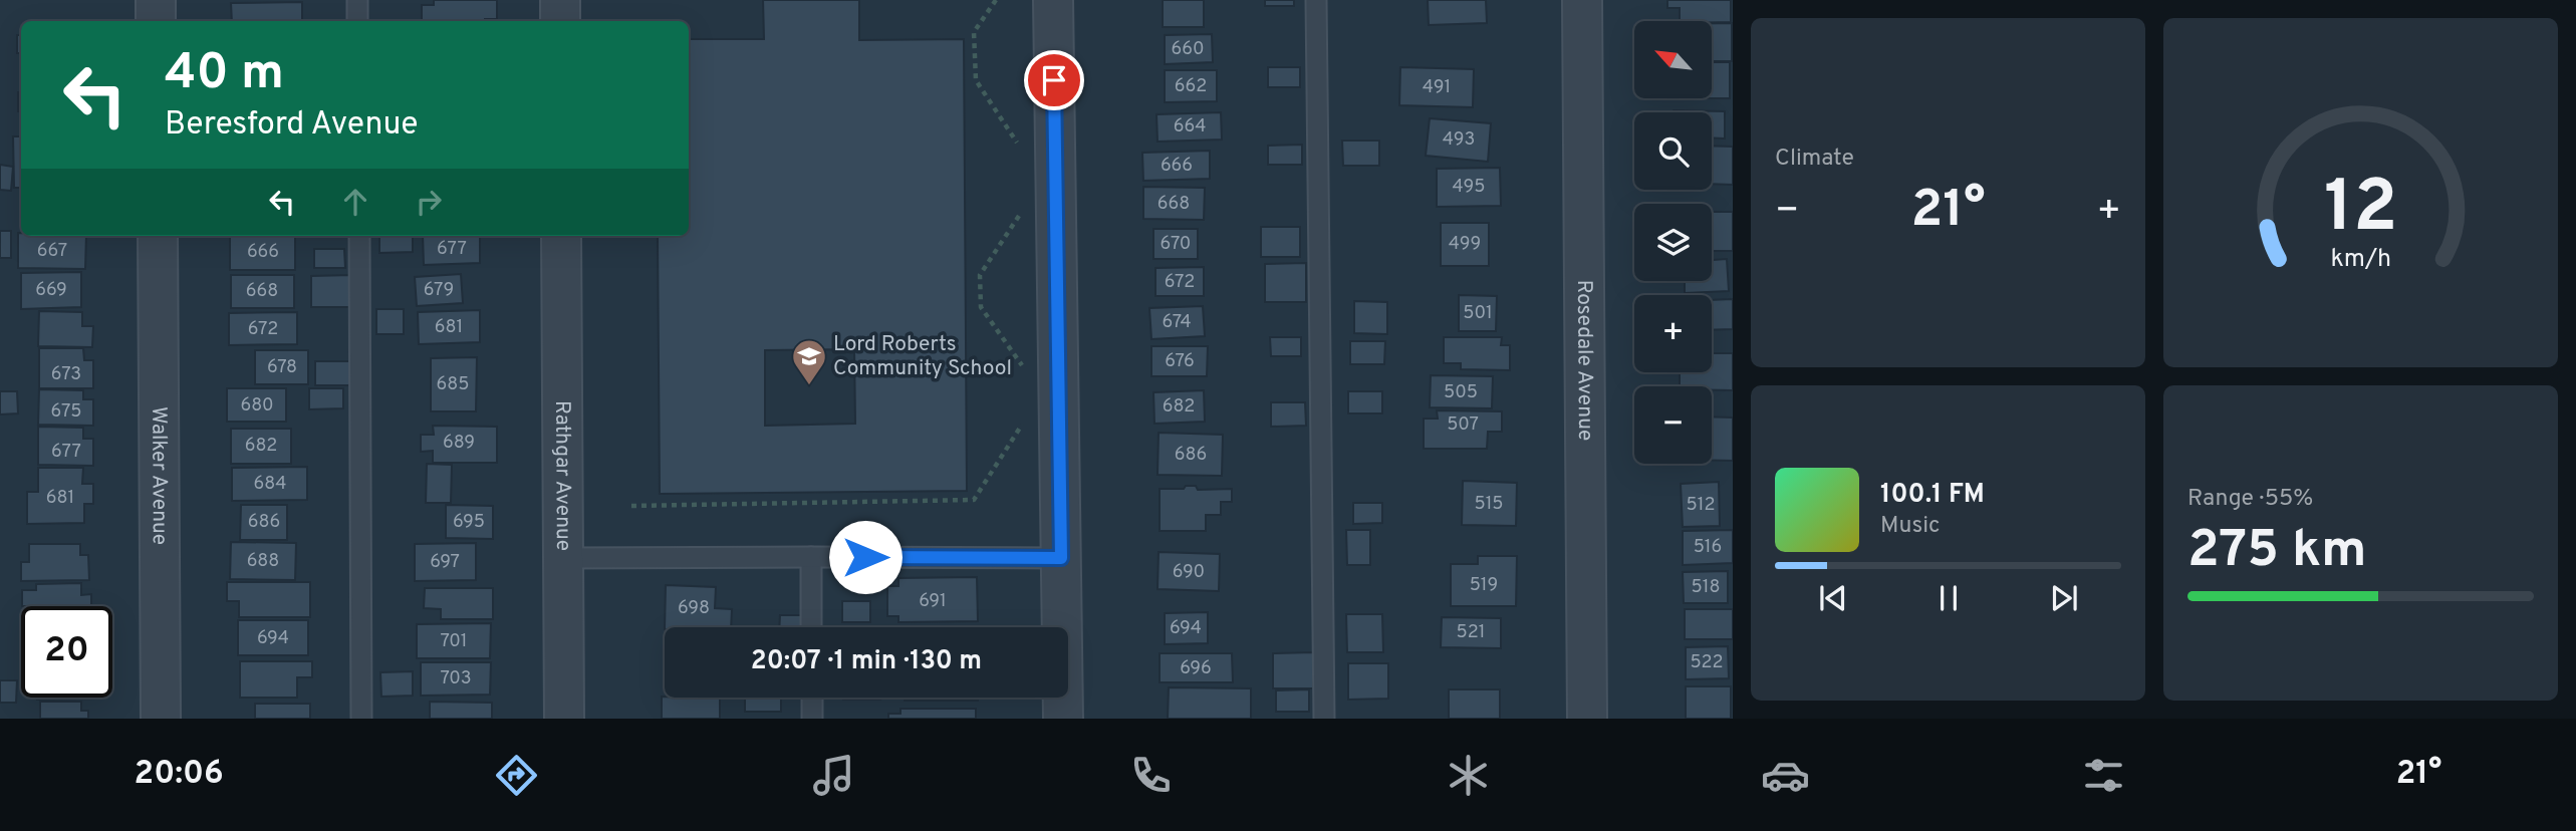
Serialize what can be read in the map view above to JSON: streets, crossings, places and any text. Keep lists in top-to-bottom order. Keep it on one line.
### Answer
{"streets":{"street":["Rosedale Avenue","Walker Avenue","Rathgar Avenue"]},"places":{"school or university":["Lord Roberts Community School"]},"house_numbers":["660","662","491","664","493","666","495","668","670","499","677","667","666","672","669","679","668","501","674","681","672","676","678","673","685","505","680","682","675","507","689","682","677","686","684","681","515","512","686","695","516","688","697","690","519","518","691","698","694","521","694","701","522","696","703"],"north":"top left","page":{"tile":["Climate",["Range · 55%","275 km"]],"map_buttons":["+","−"],"turn":["40 m","Beresford Avenue"],"heat":["−","21°","+"],"song":["100.1 FM","Music"],"limit":"20","trip":"20:07 · 1 min · 130 m","tabs":["20:06","21°"],"gauge":["12","km/h"]}}
